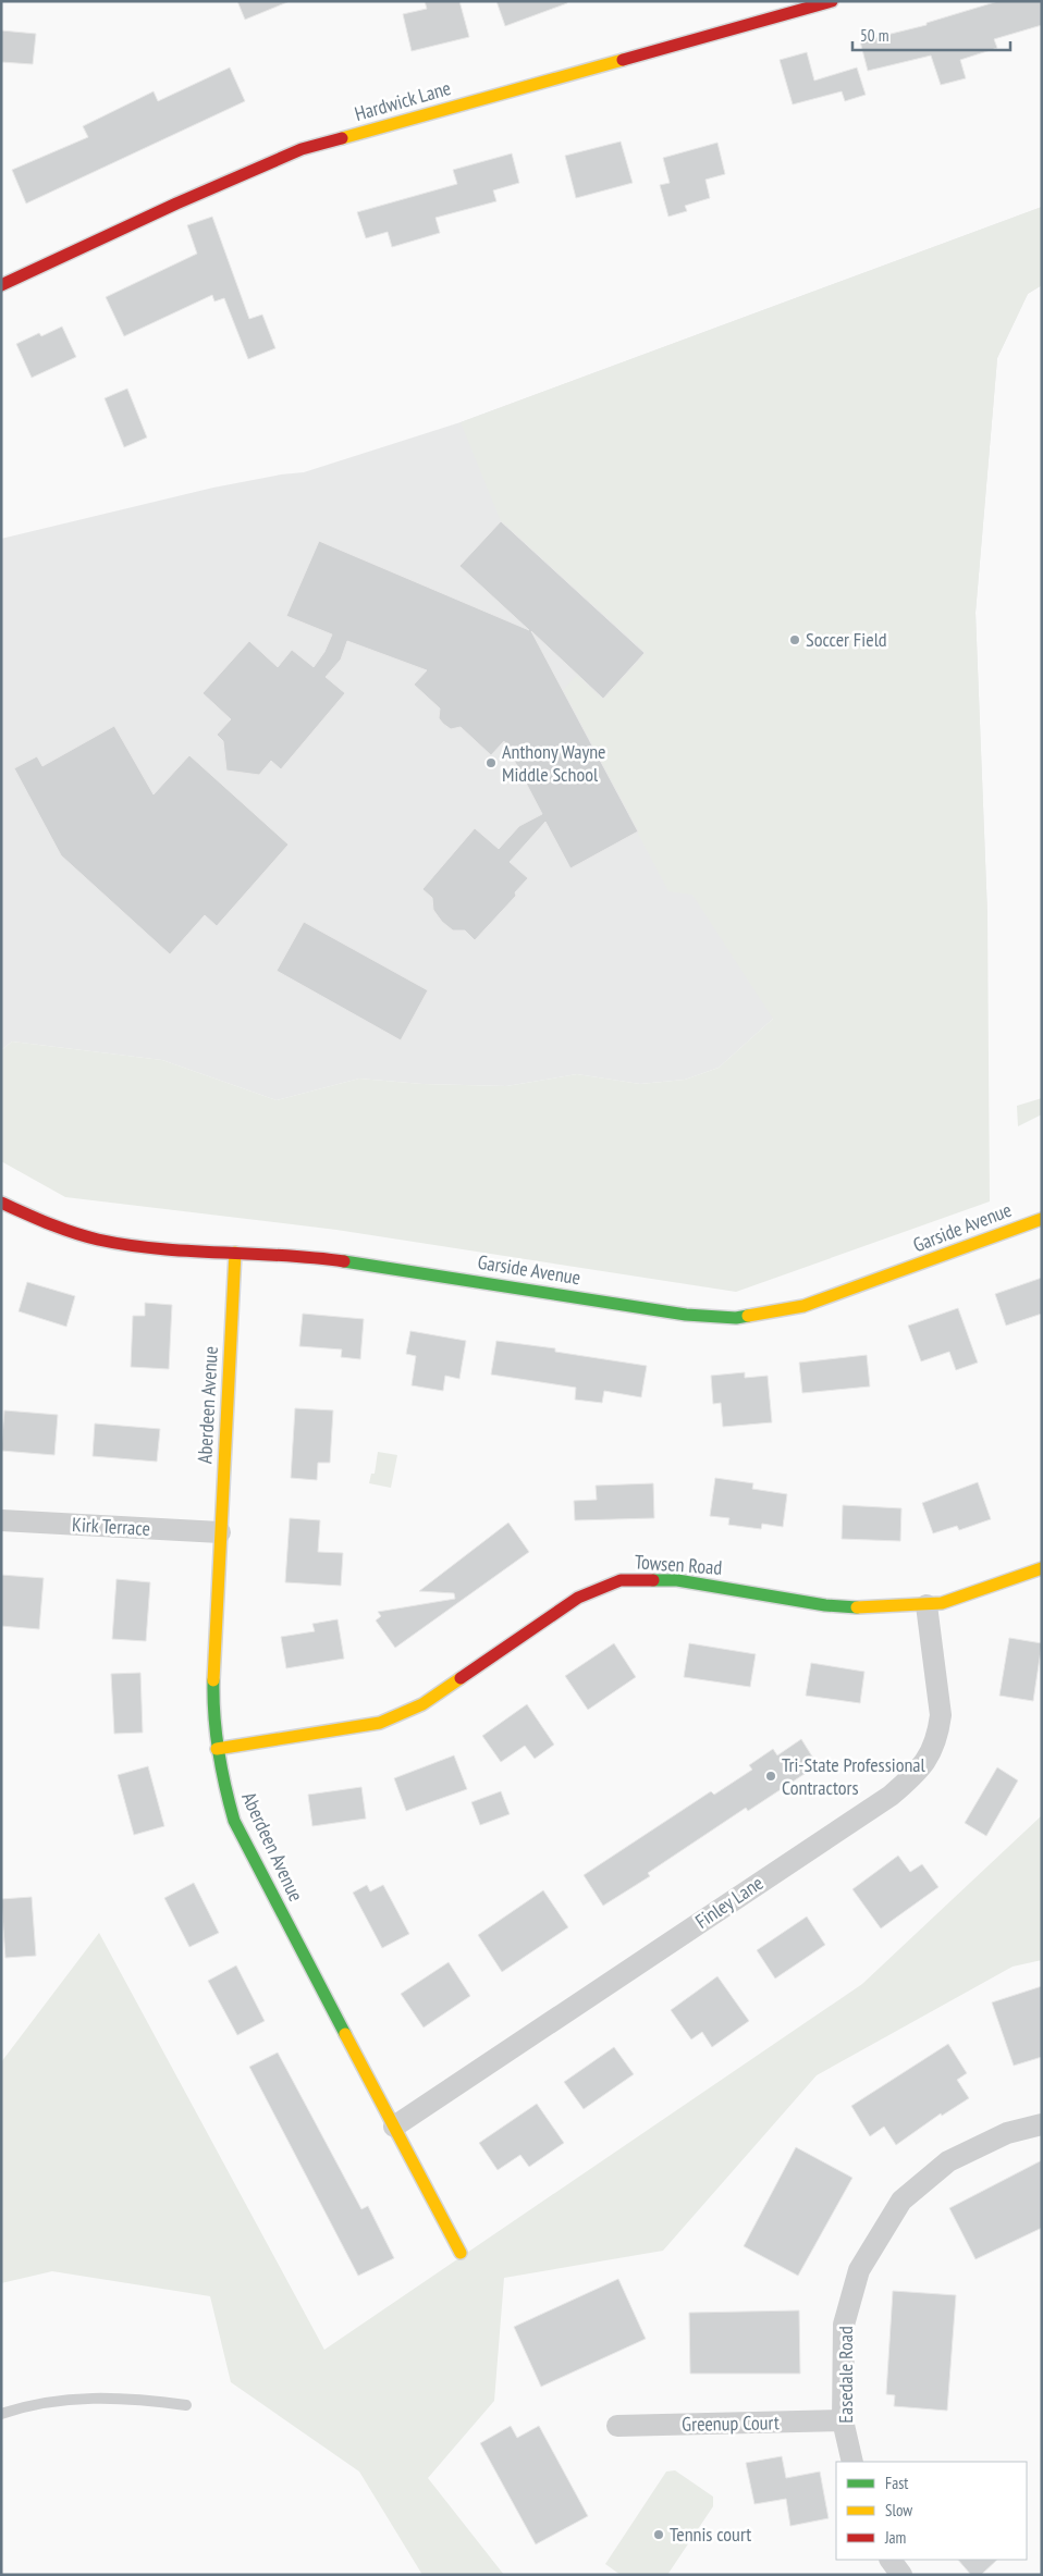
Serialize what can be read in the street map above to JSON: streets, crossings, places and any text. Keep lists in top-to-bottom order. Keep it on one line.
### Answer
{"streets":{"street":["Hardwick Lane","Garside Avenue","Aberdeen Avenue","Kirk Terrace","Towsen Road","Finley Lane","Easedale Road","Greenup Court"]},"crossings":[["Garside Avenue","Aberdeen Avenue"],["Aberdeen Avenue","Kirk Terrace"],["Aberdeen Avenue","Towsen Road"],["Aberdeen Avenue","Finley Lane"],["Towsen Road","Finley Lane"],["Easedale Road","Greenup Court"]],"places":["Soccer Field","Anthony Wayne Middle School","Tri-State Professional Contractors","Tennis court"],"legend":["Fast","Slow","Jam"],"scale_bar":"50 m"}
